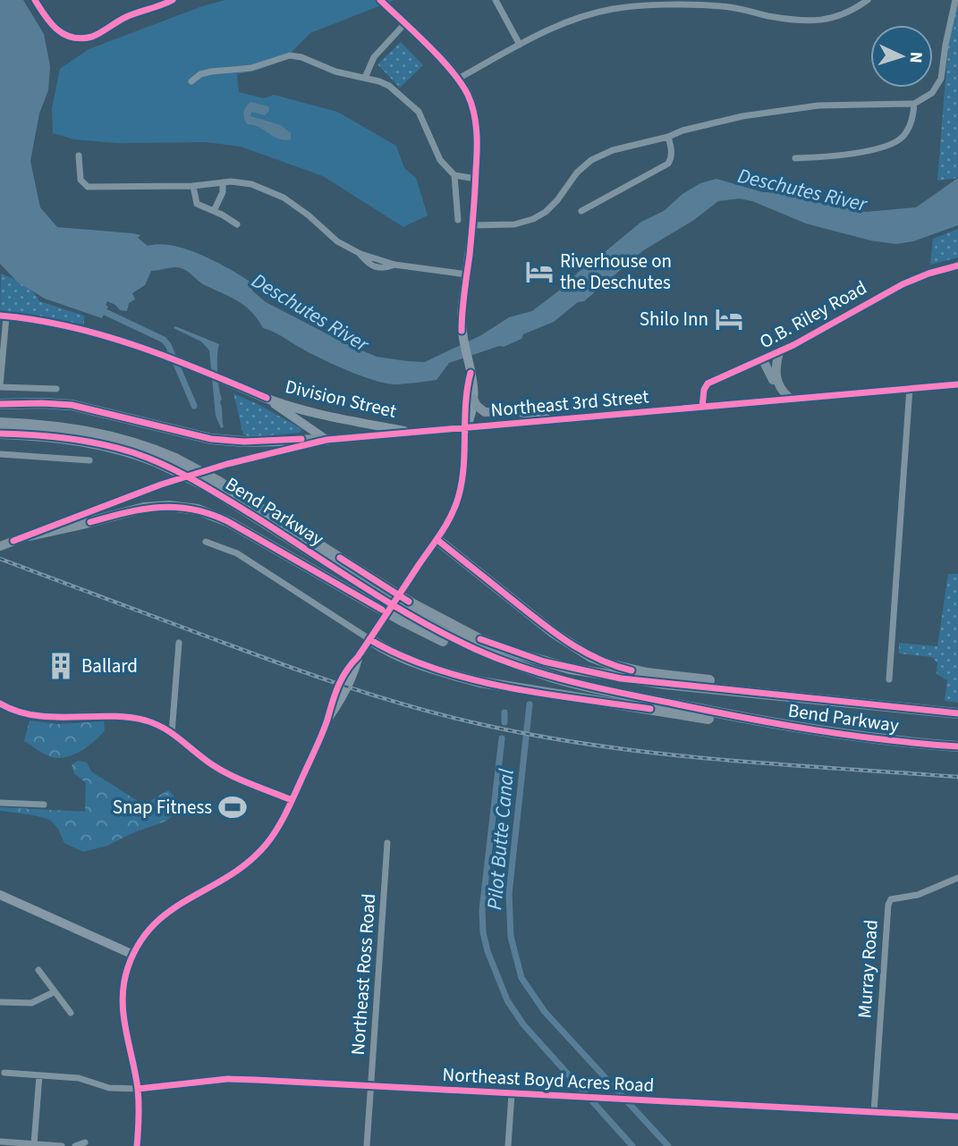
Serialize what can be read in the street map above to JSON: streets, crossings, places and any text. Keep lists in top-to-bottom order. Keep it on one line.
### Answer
{"streets":{"highway":["Bend Parkway"],"main road":["O.B. Riley Road","Division Street","Northeast 3rd Street","Northeast Boyd Acres Road"],"street":["Murray Road","Northeast Ross Road"]},"crossings":[["O.B. Riley Road","Northeast 3rd Street"],["Division Street","Northeast 3rd Street"],["Murray Road","Northeast Boyd Acres Road"],["Northeast Ross Road","Northeast Boyd Acres Road"]],"water":["Deschutes River","Pilot Butte Canal"],"places":{"hotel":["Riverhouse on the Deschutes","Shilo Inn"],"building":["Ballard"],"sports":["Snap Fitness"]},"north":"right"}
